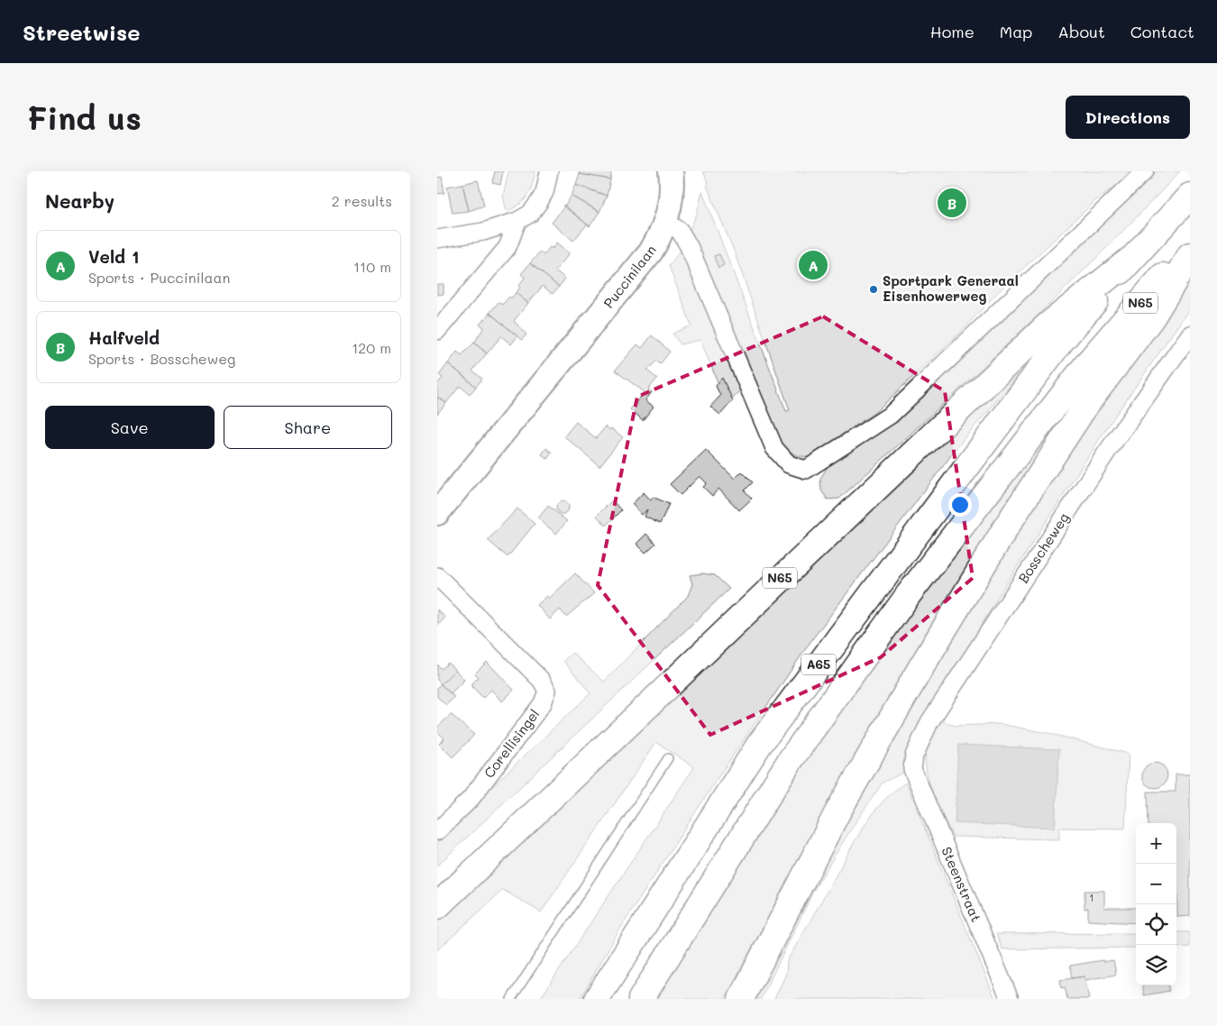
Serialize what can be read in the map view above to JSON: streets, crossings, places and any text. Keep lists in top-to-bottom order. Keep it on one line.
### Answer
{"streets":{"main road":["N65","A65"],"street":["Puccinilaan","Bosscheweg","Corellisingel","Steenstraat"]},"crossings":[["N65","A65"],["Bosscheweg","Steenstraat"]],"places":["Sportpark Generaal Eisenhowerweg"],"house_numbers":["1"],"page":{"header":"Streetwise","nav":["Home","Map","About","Contact"],"buttons":["Directions",["Save","Share"]],"title":"Find us","heading":["Nearby","2 results"],"pins":["B","A"],"list":[{"mark":"A","name":"Veld 1","note":"Sports · Puccinilaan","value":"110 m"},{"mark":"B","name":"Halfveld","note":"Sports · Bosscheweg","value":"120 m"}],"map_buttons":["+","−"]}}
